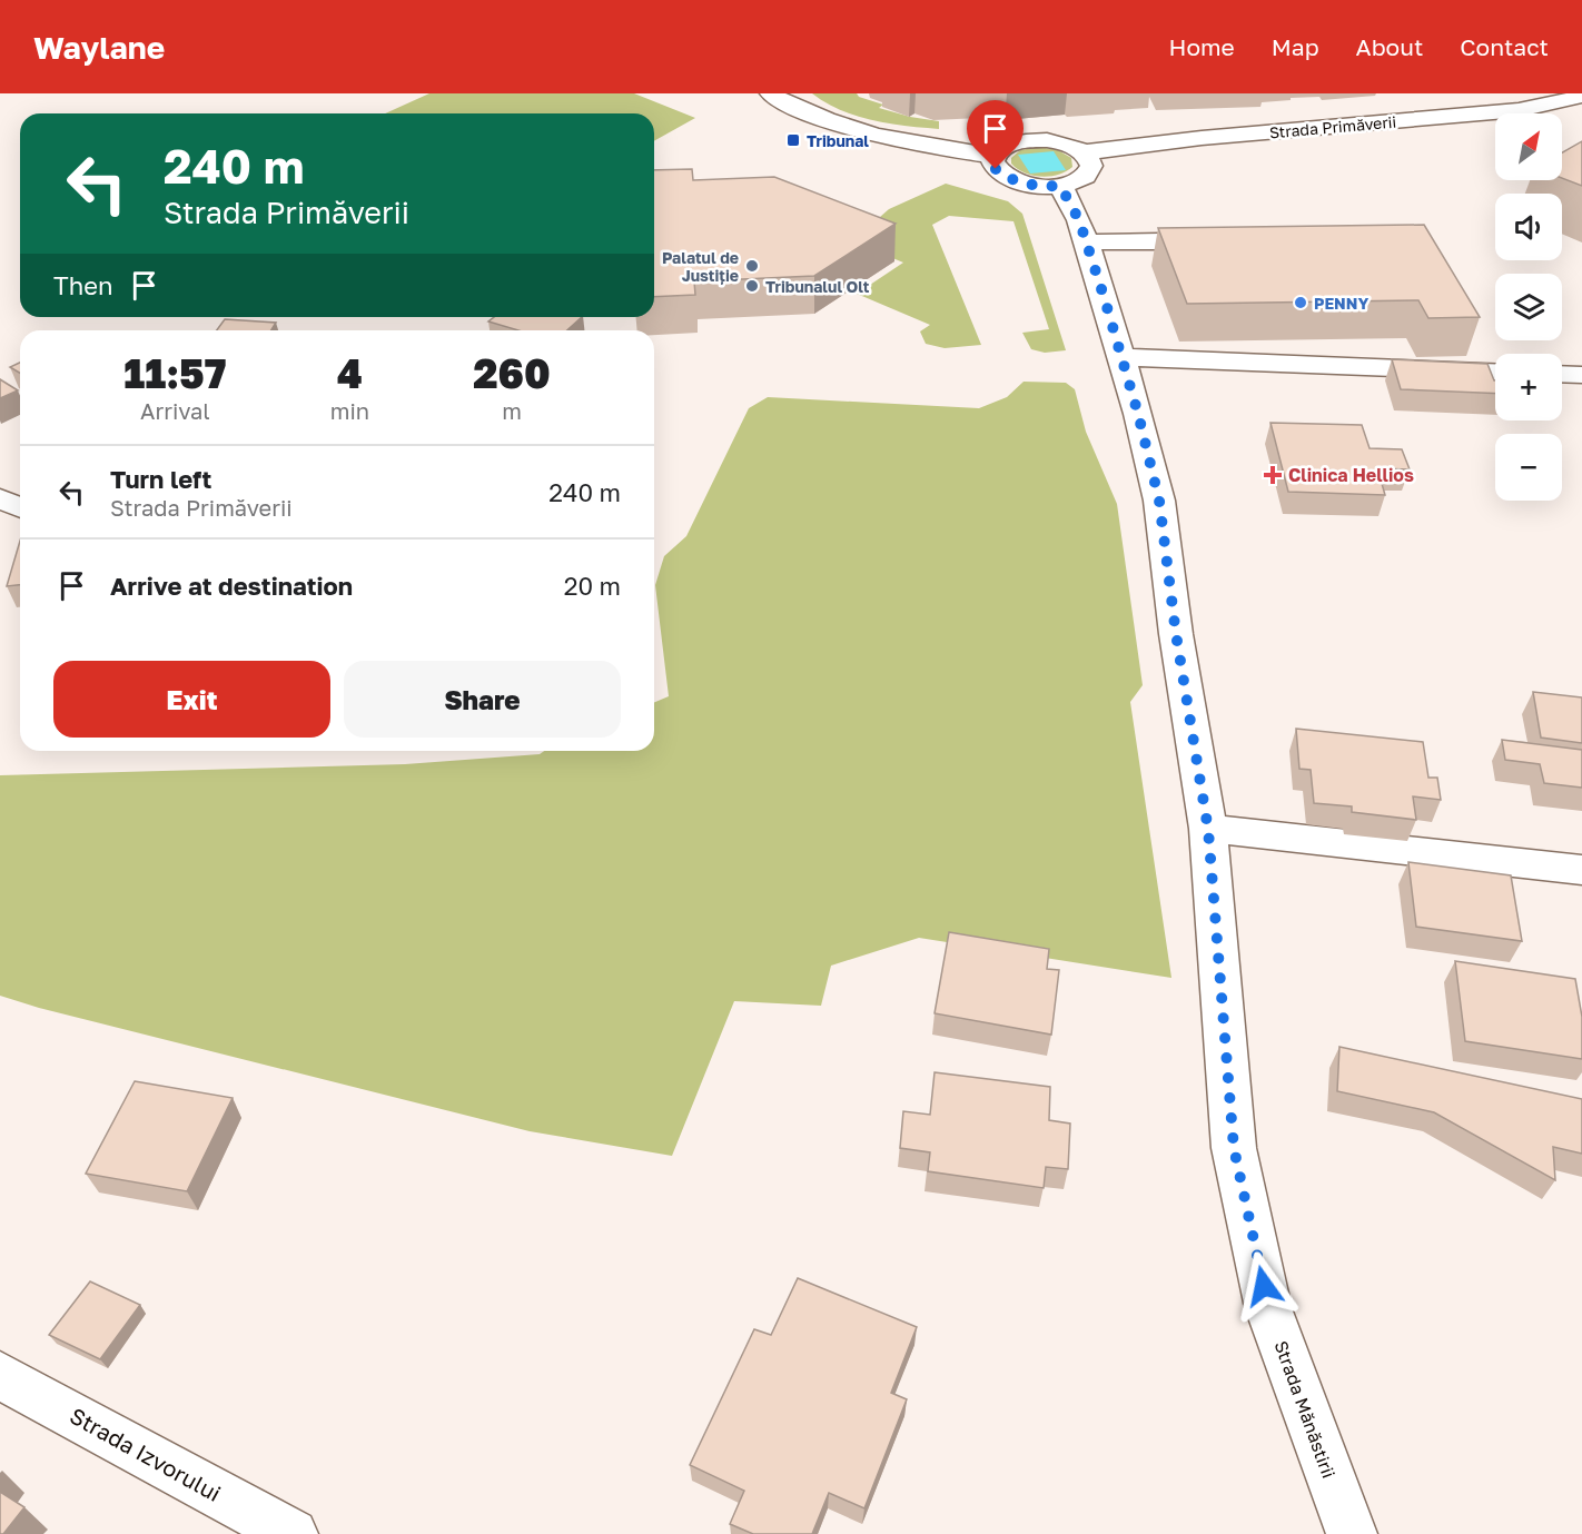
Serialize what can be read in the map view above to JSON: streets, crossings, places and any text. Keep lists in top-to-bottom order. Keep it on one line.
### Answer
{"streets":{"street":["Strada Primăverii","Strada Mănăstirii","Strada Izvorului"]},"places":{"transit":["Tribunal"],"other":["Palatul de Justiție","Tribunalul Olt","PENNY"],"health":["Clinica Hellios"]},"north":"top right","page":{"header":"Waylane","nav":["Home","Map","About","Contact"],"map_buttons":["+","−"],"turn":["240 m","Strada Primăverii"],"then":"Then","eta":["11:57","Arrival","4","min","260","m"],"list":[{"name":"Turn left","note":"Strada Primăverii","value":"240 m"},{"name":"Arrive at destination","value":"20 m"}],"buttons":["Exit","Share"]}}
